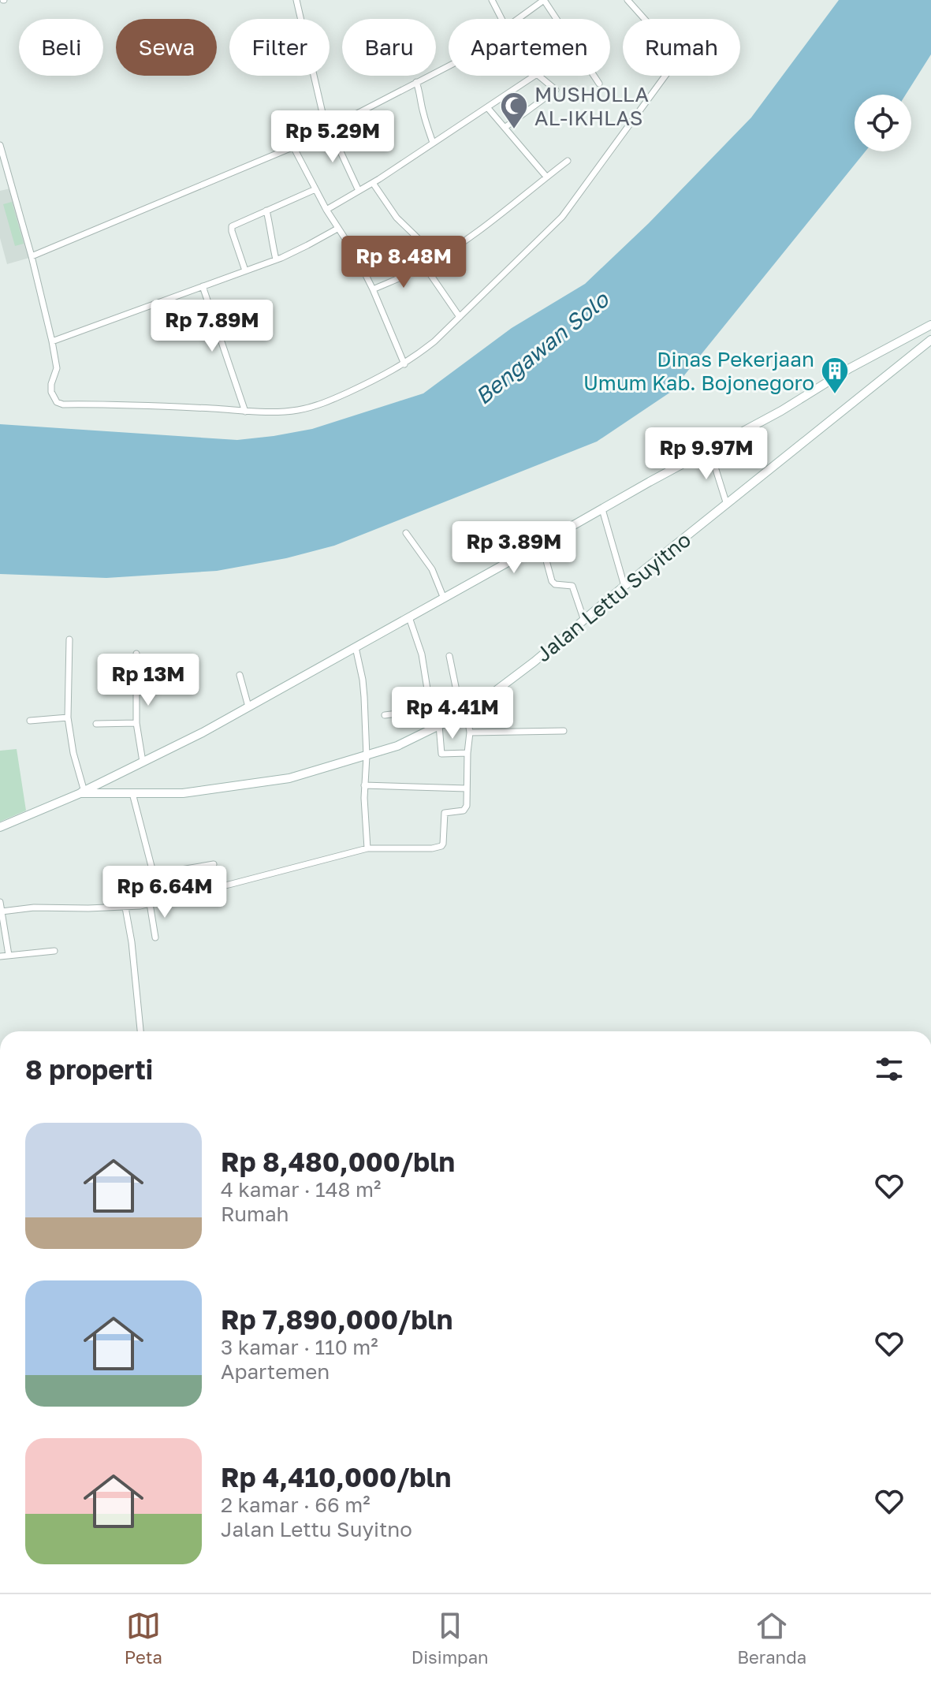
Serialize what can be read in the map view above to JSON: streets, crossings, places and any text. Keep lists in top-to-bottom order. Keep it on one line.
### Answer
{"streets":{"main road":["Jalan Lettu Suyitno"]},"water":["Bengawan Solo"],"places":{"mosque":["MUSHOLLA AL-IKHLAS"],"building":["Dinas Pekerjaan Umum Kab. Bojonegoro"]},"page":{"chip":["Beli","Sewa","Filter","Baru","Apartemen","Rumah"],"price":["Rp 5.29M","Rp 8.48M","Rp 7.89M","Rp 9.97M","Rp 3.89M","Rp 13M","Rp 4.41M","Rp 6.64M"],"heading":"8 properti","list":[{"name":"Rp 8,480,000/bln","note":"4 kamar · 148 m² · Rumah"},{"name":"Rp 7,890,000/bln","note":"3 kamar · 110 m² · Apartemen"},{"name":"Rp 4,410,000/bln","note":"2 kamar · 66 m² · Jalan Lettu Suyitno"}],"tabs":["Peta","Disimpan","Beranda"]}}
